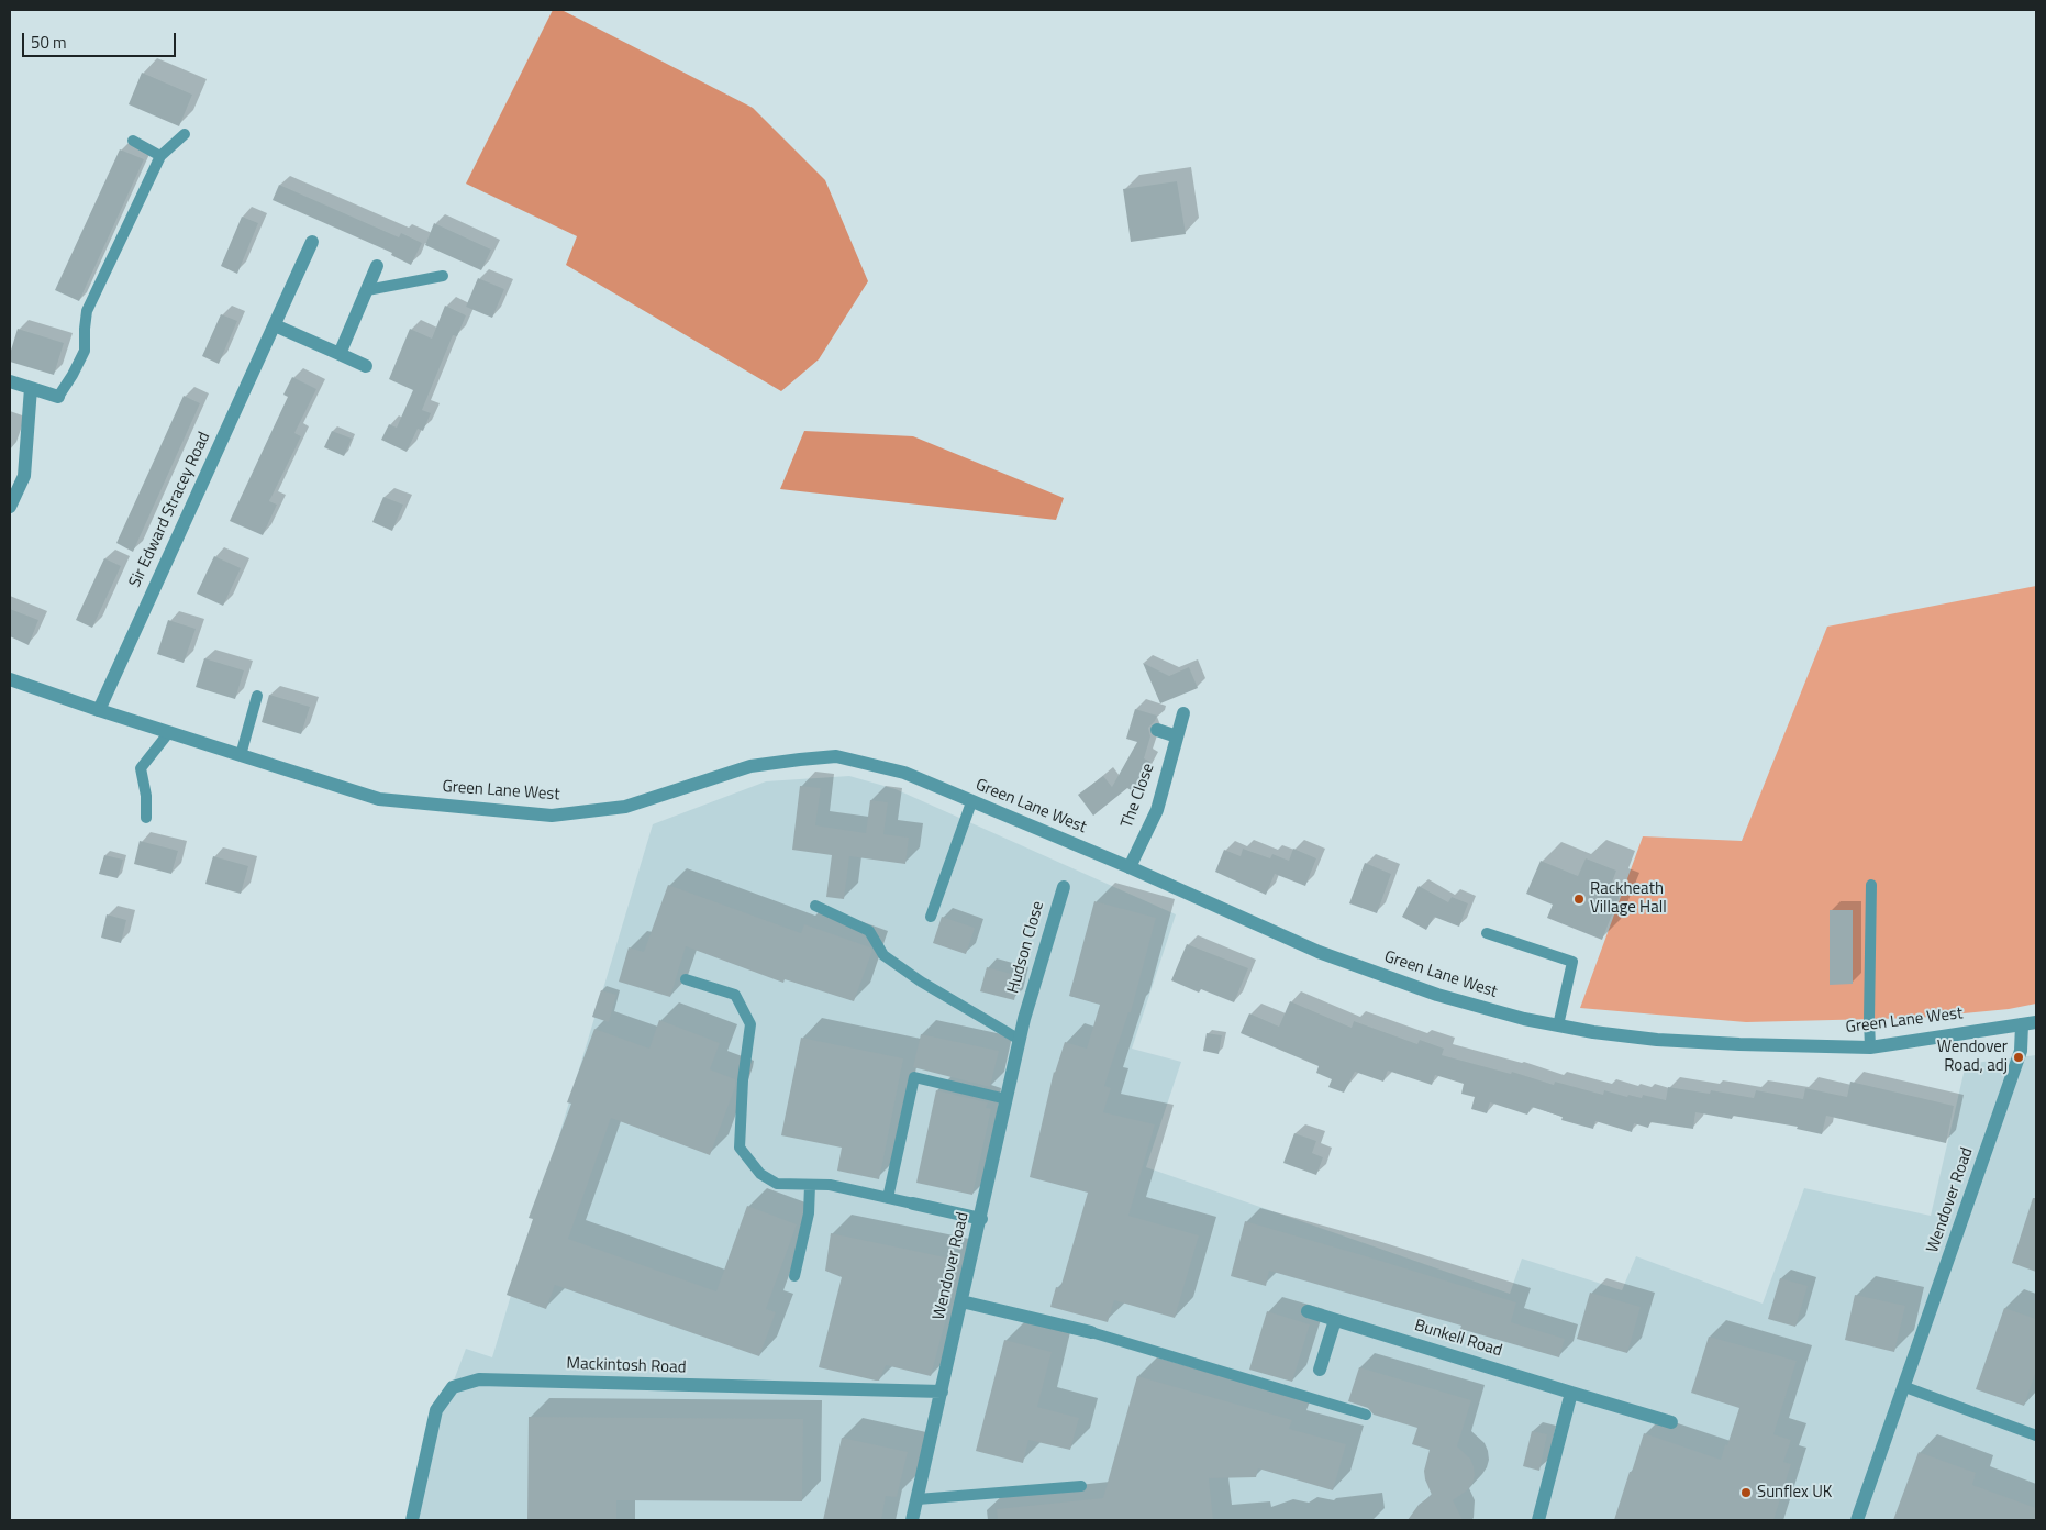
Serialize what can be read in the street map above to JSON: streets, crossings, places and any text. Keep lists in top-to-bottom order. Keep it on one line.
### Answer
{"streets":{"street":["Sir Edward Stracey Road","Green Lane West","The Close","Hudson Close","Wendover Road","Bunkell Road","Mackintosh Road"]},"crossings":[["Sir Edward Stracey Road","Green Lane West"],["Green Lane West","The Close"],["Green Lane West","Wendover Road"],["Hudson Close","Wendover Road"],["Wendover Road","Mackintosh Road"]],"places":["Rackheath Village Hall","Wendover Road, adj","Sunflex UK"],"scale_bar":"50 m"}
